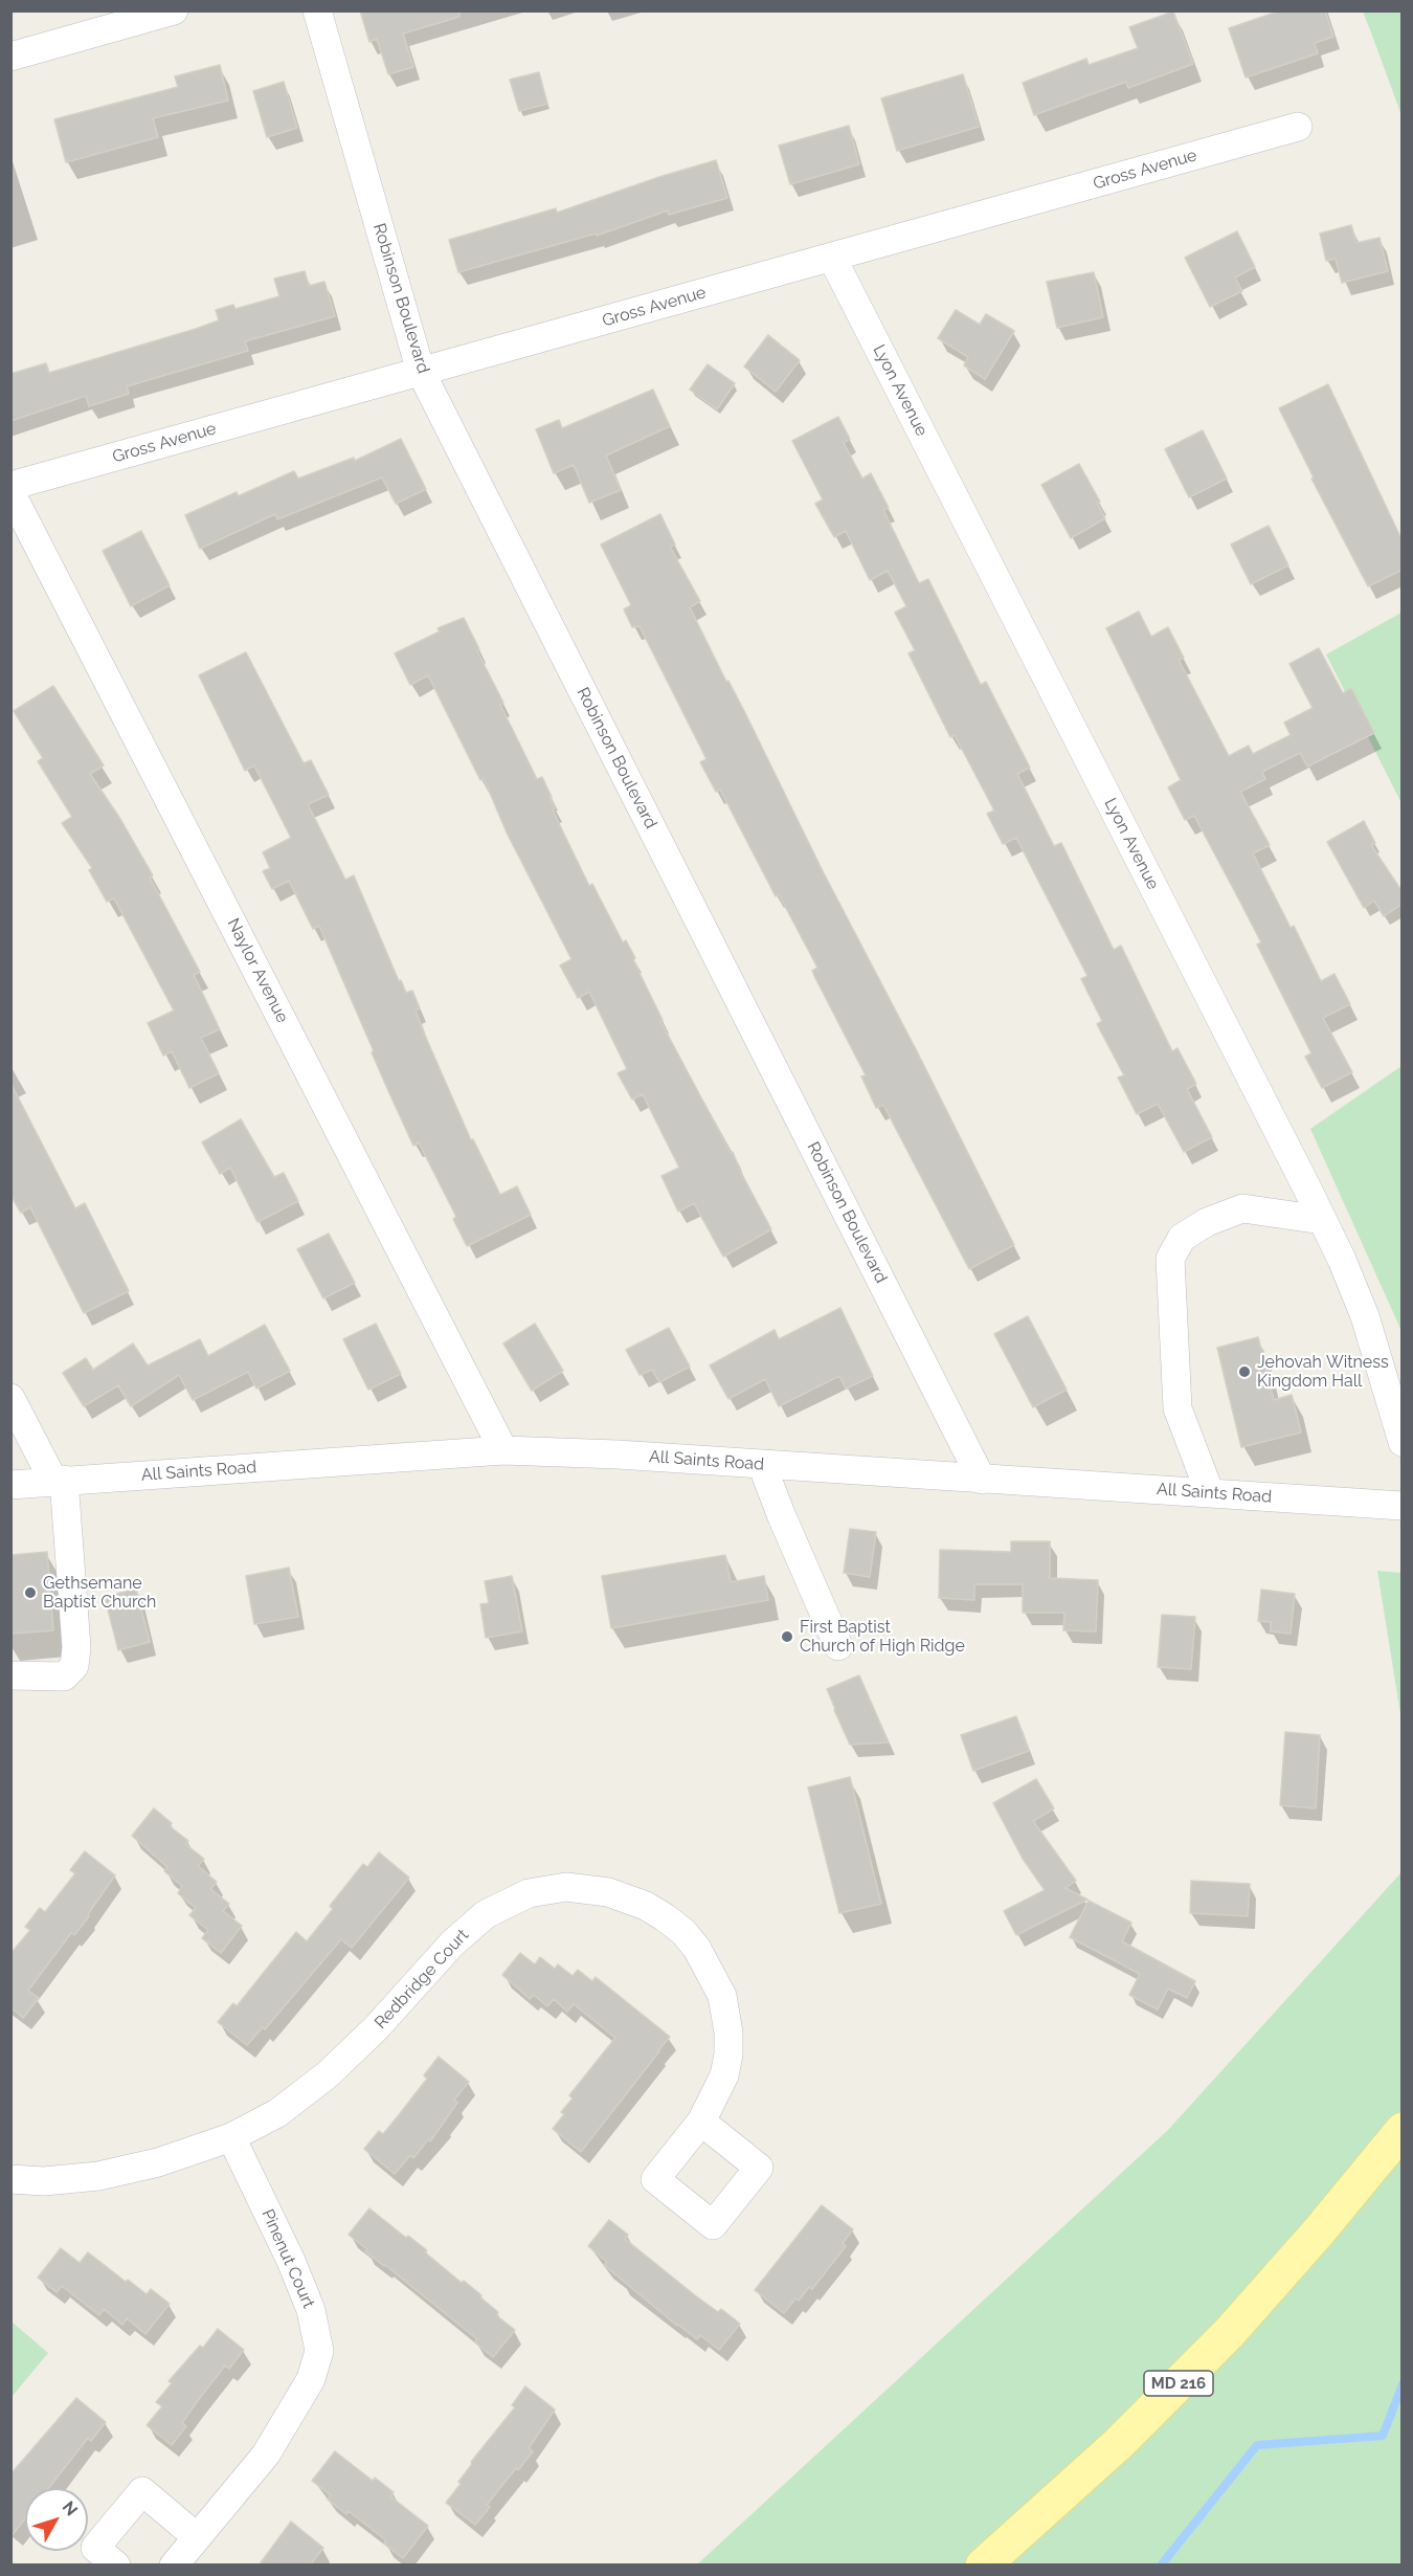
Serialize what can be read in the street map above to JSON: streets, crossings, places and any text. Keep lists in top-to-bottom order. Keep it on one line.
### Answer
{"streets":{"main road":["MD 216"],"street":["Gross Avenue","Robinson Boulevard","Lyon Avenue","Naylor Avenue","All Saints Road","Redbridge Court","Pinenut Court"]},"crossings":[["Gross Avenue","Robinson Boulevard"],["Gross Avenue","Lyon Avenue"],["Robinson Boulevard","All Saints Road"],["Naylor Avenue","All Saints Road"],["Redbridge Court","Pinenut Court"]],"places":["Jehovah Witness Kingdom Hall","Gethsemane Baptist Church","First Baptist Church of High Ridge"],"north":"top right"}
